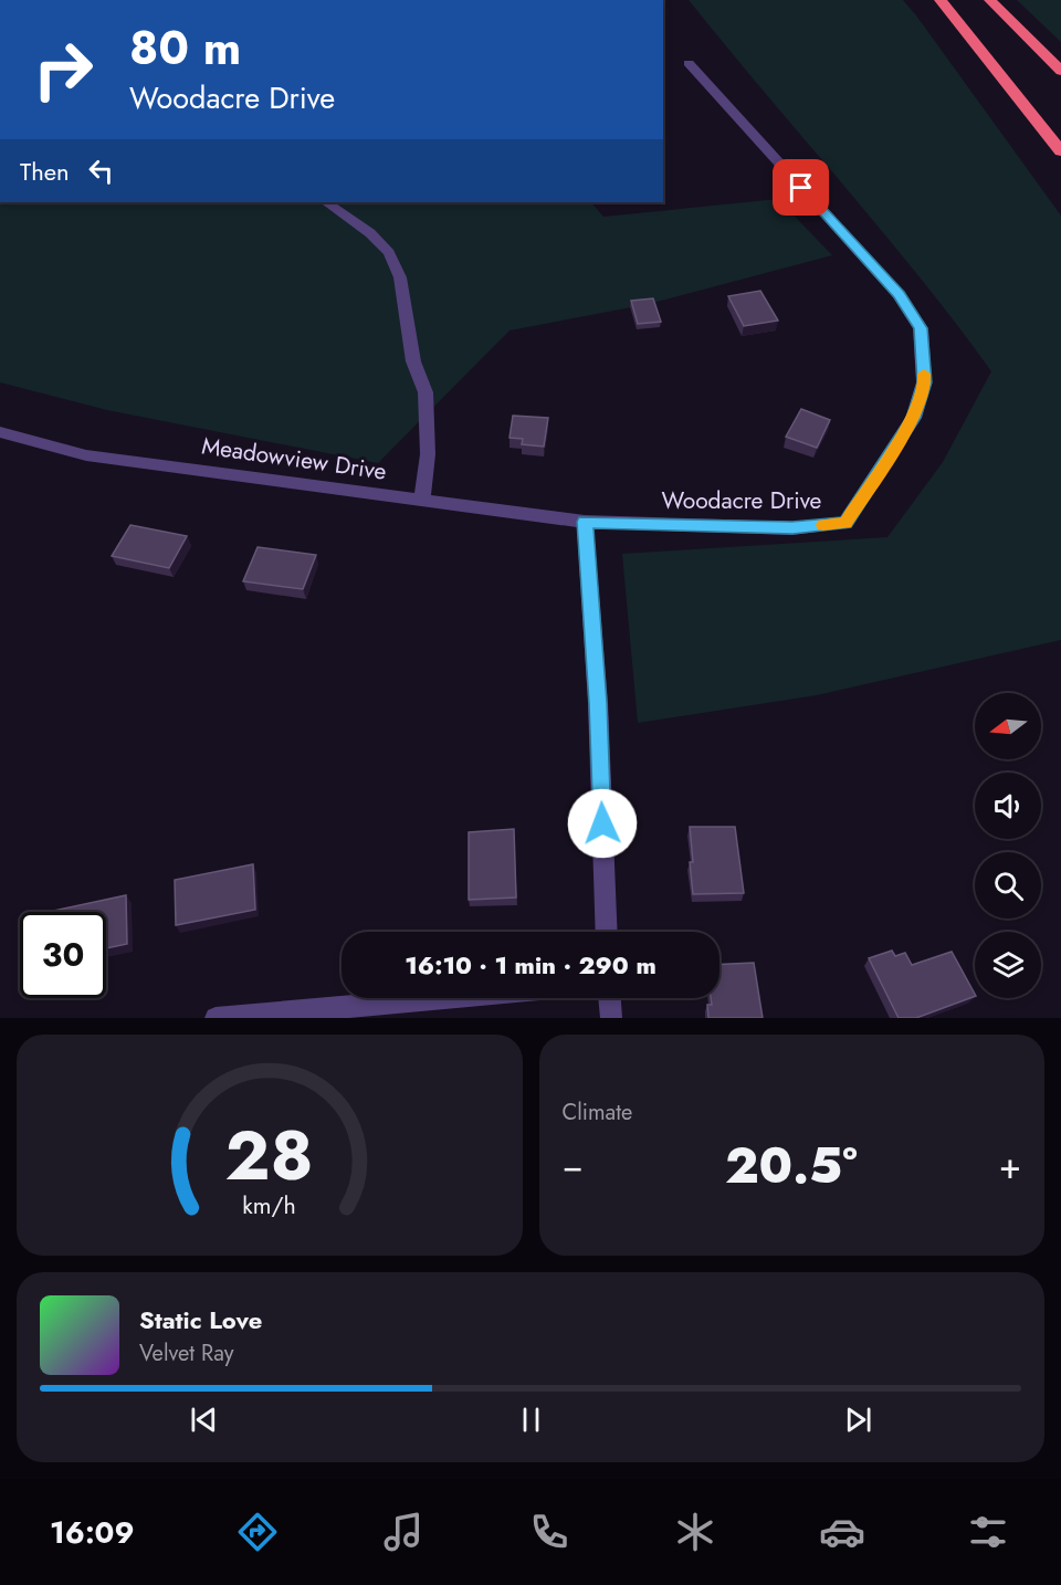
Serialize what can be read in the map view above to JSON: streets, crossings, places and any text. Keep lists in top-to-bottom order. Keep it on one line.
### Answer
{"streets":{"street":["Meadowview Drive","Woodacre Drive"]},"crossings":[["Meadowview Drive","Woodacre Drive"]],"north":"left","page":{"turn":["80 m","Woodacre Drive"],"then":"Then","limit":"30","trip":"16:10 · 1 min · 290 m","tile":"Climate","heat":["−","20.5°","+"],"song":["Static Love","Velvet Ray"],"tabs":"16:09","gauge":["28","km/h"]}}
